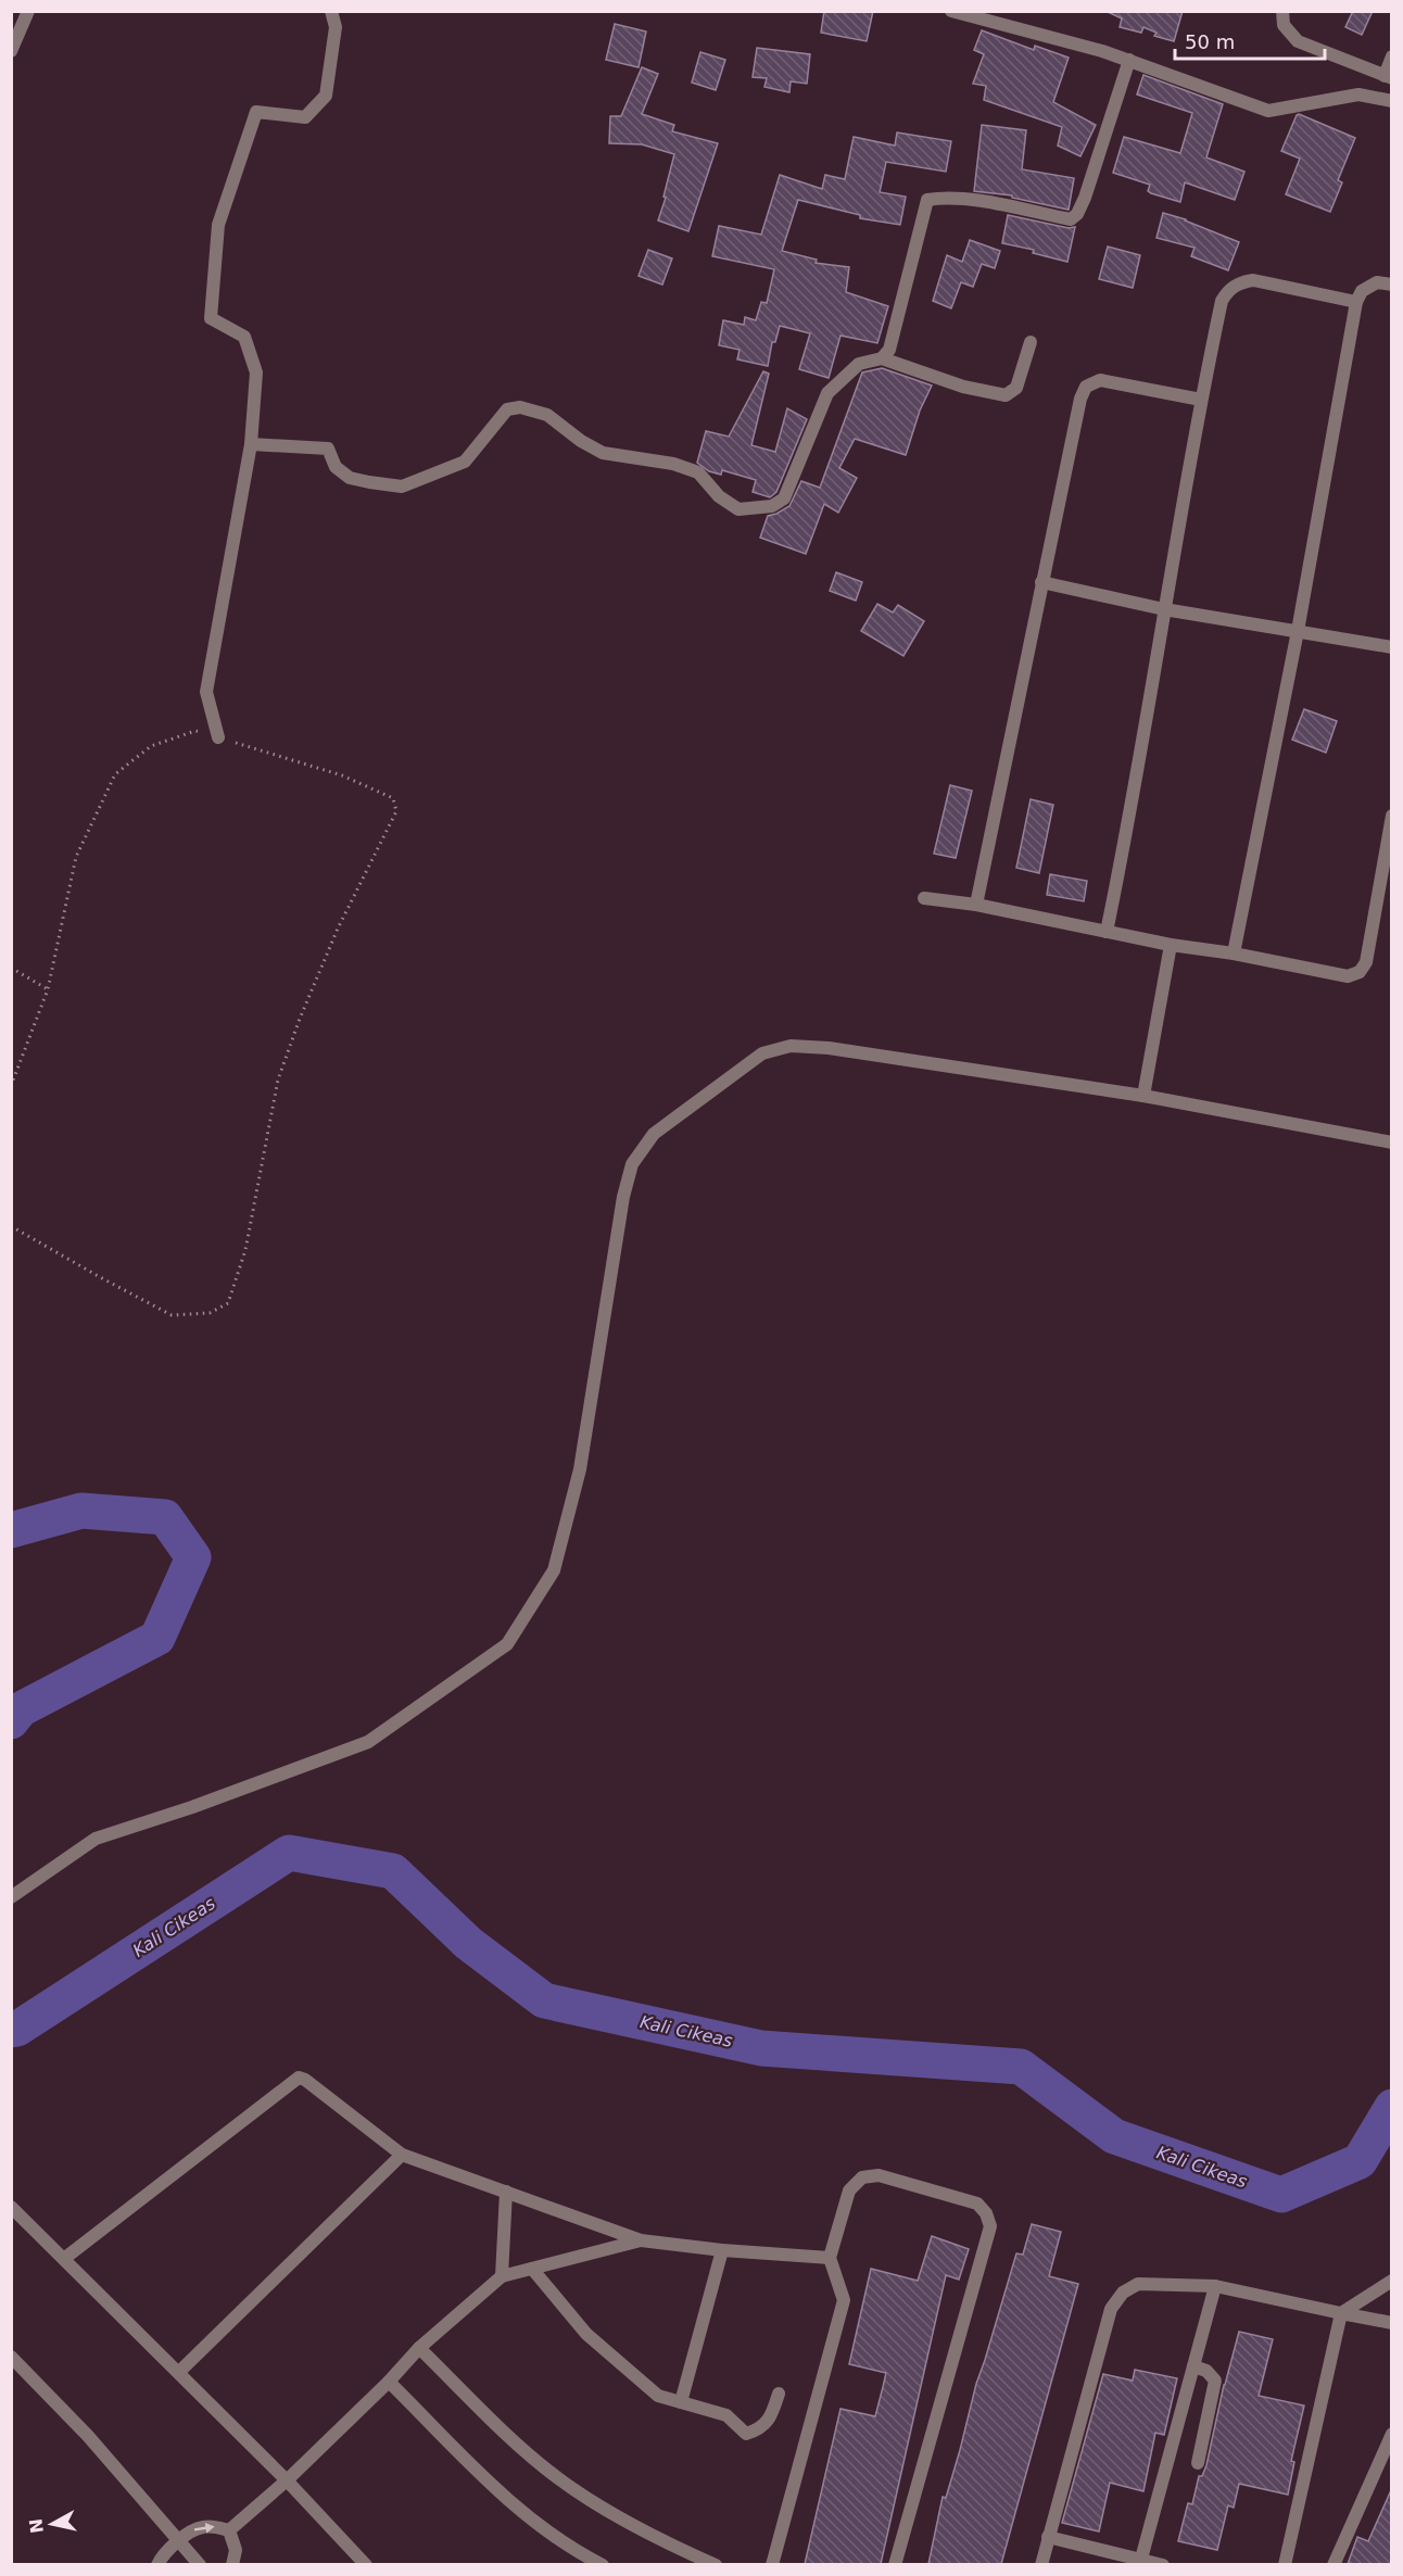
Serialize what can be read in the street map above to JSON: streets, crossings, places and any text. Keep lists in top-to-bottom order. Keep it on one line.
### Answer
{"water":["Kali Cikeas"],"scale_bar":"50 m","north":"left"}
